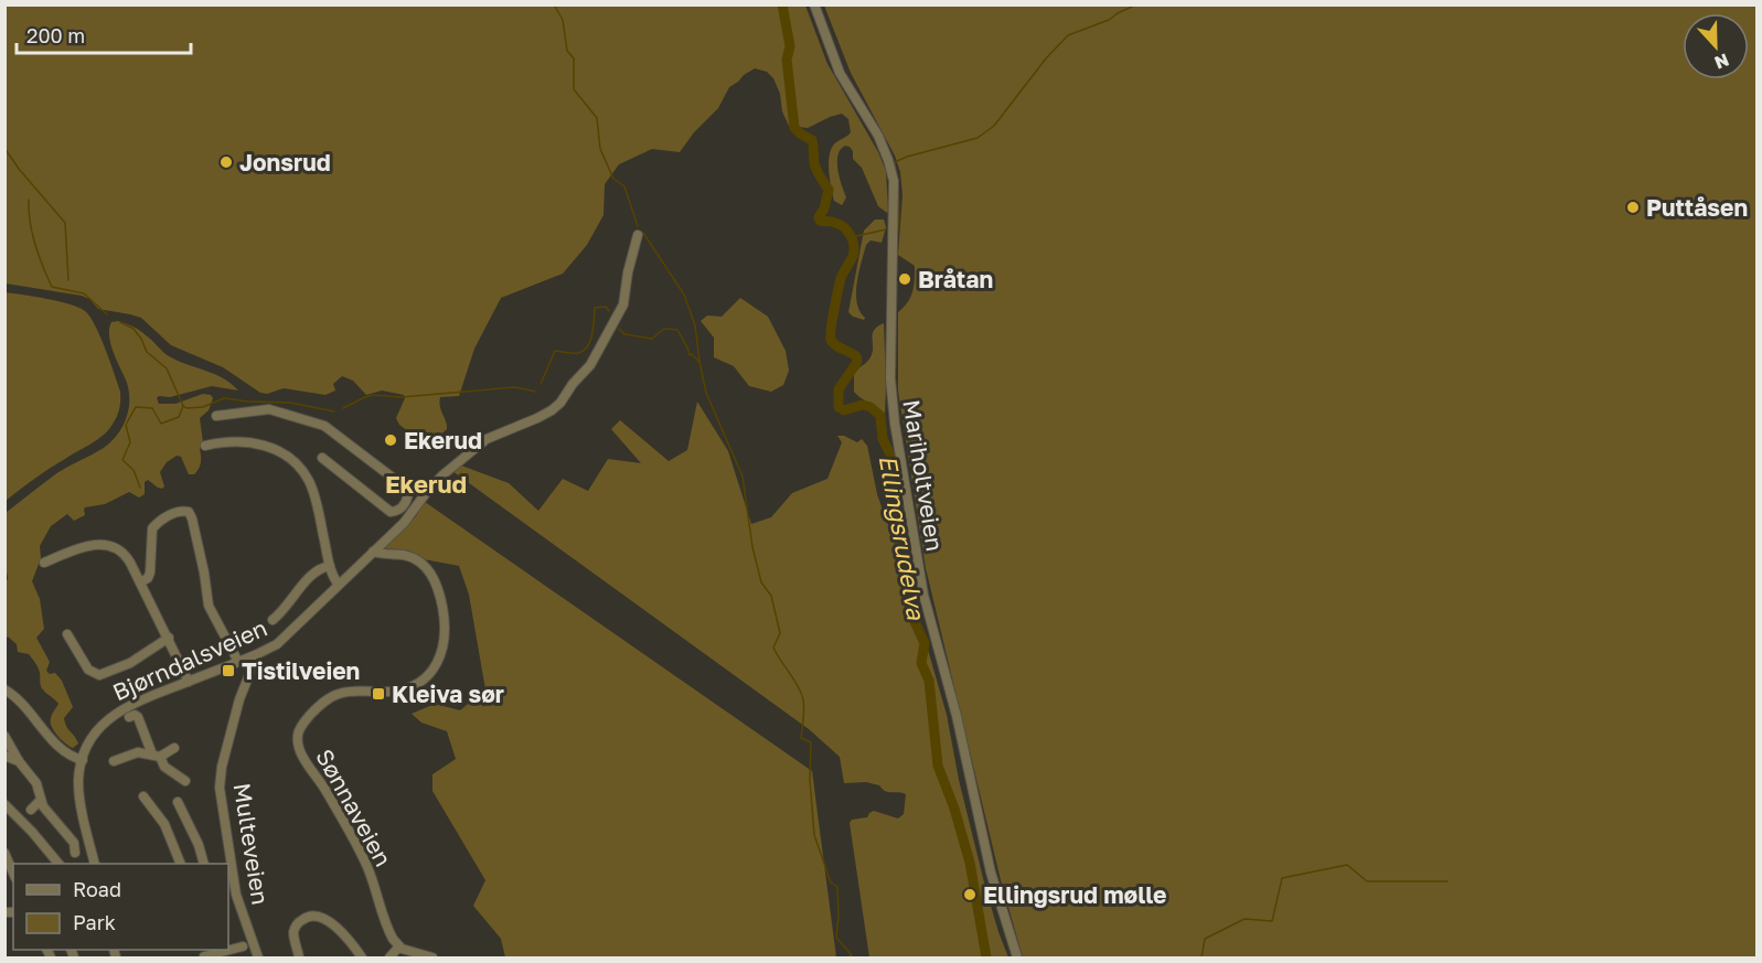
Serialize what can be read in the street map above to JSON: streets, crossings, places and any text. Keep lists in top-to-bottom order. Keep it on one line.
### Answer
{"streets":{"street":["Mariholtveien","Bjørndalsveien","Sønnaveien","Multeveien"]},"crossings":[["Bjørndalsveien","Sønnaveien"],["Bjørndalsveien","Multeveien"]],"districts":["Ekerud"],"water":["Ellingsrudelva"],"places":{"other":["Jonsrud","Puttåsen","Bråtan","Ekerud","Ellingsrud mølle"],"transit":["Tistilveien","Kleiva sør"]},"legend":["Road","Park"],"scale_bar":"200 m","north":"bottom"}
